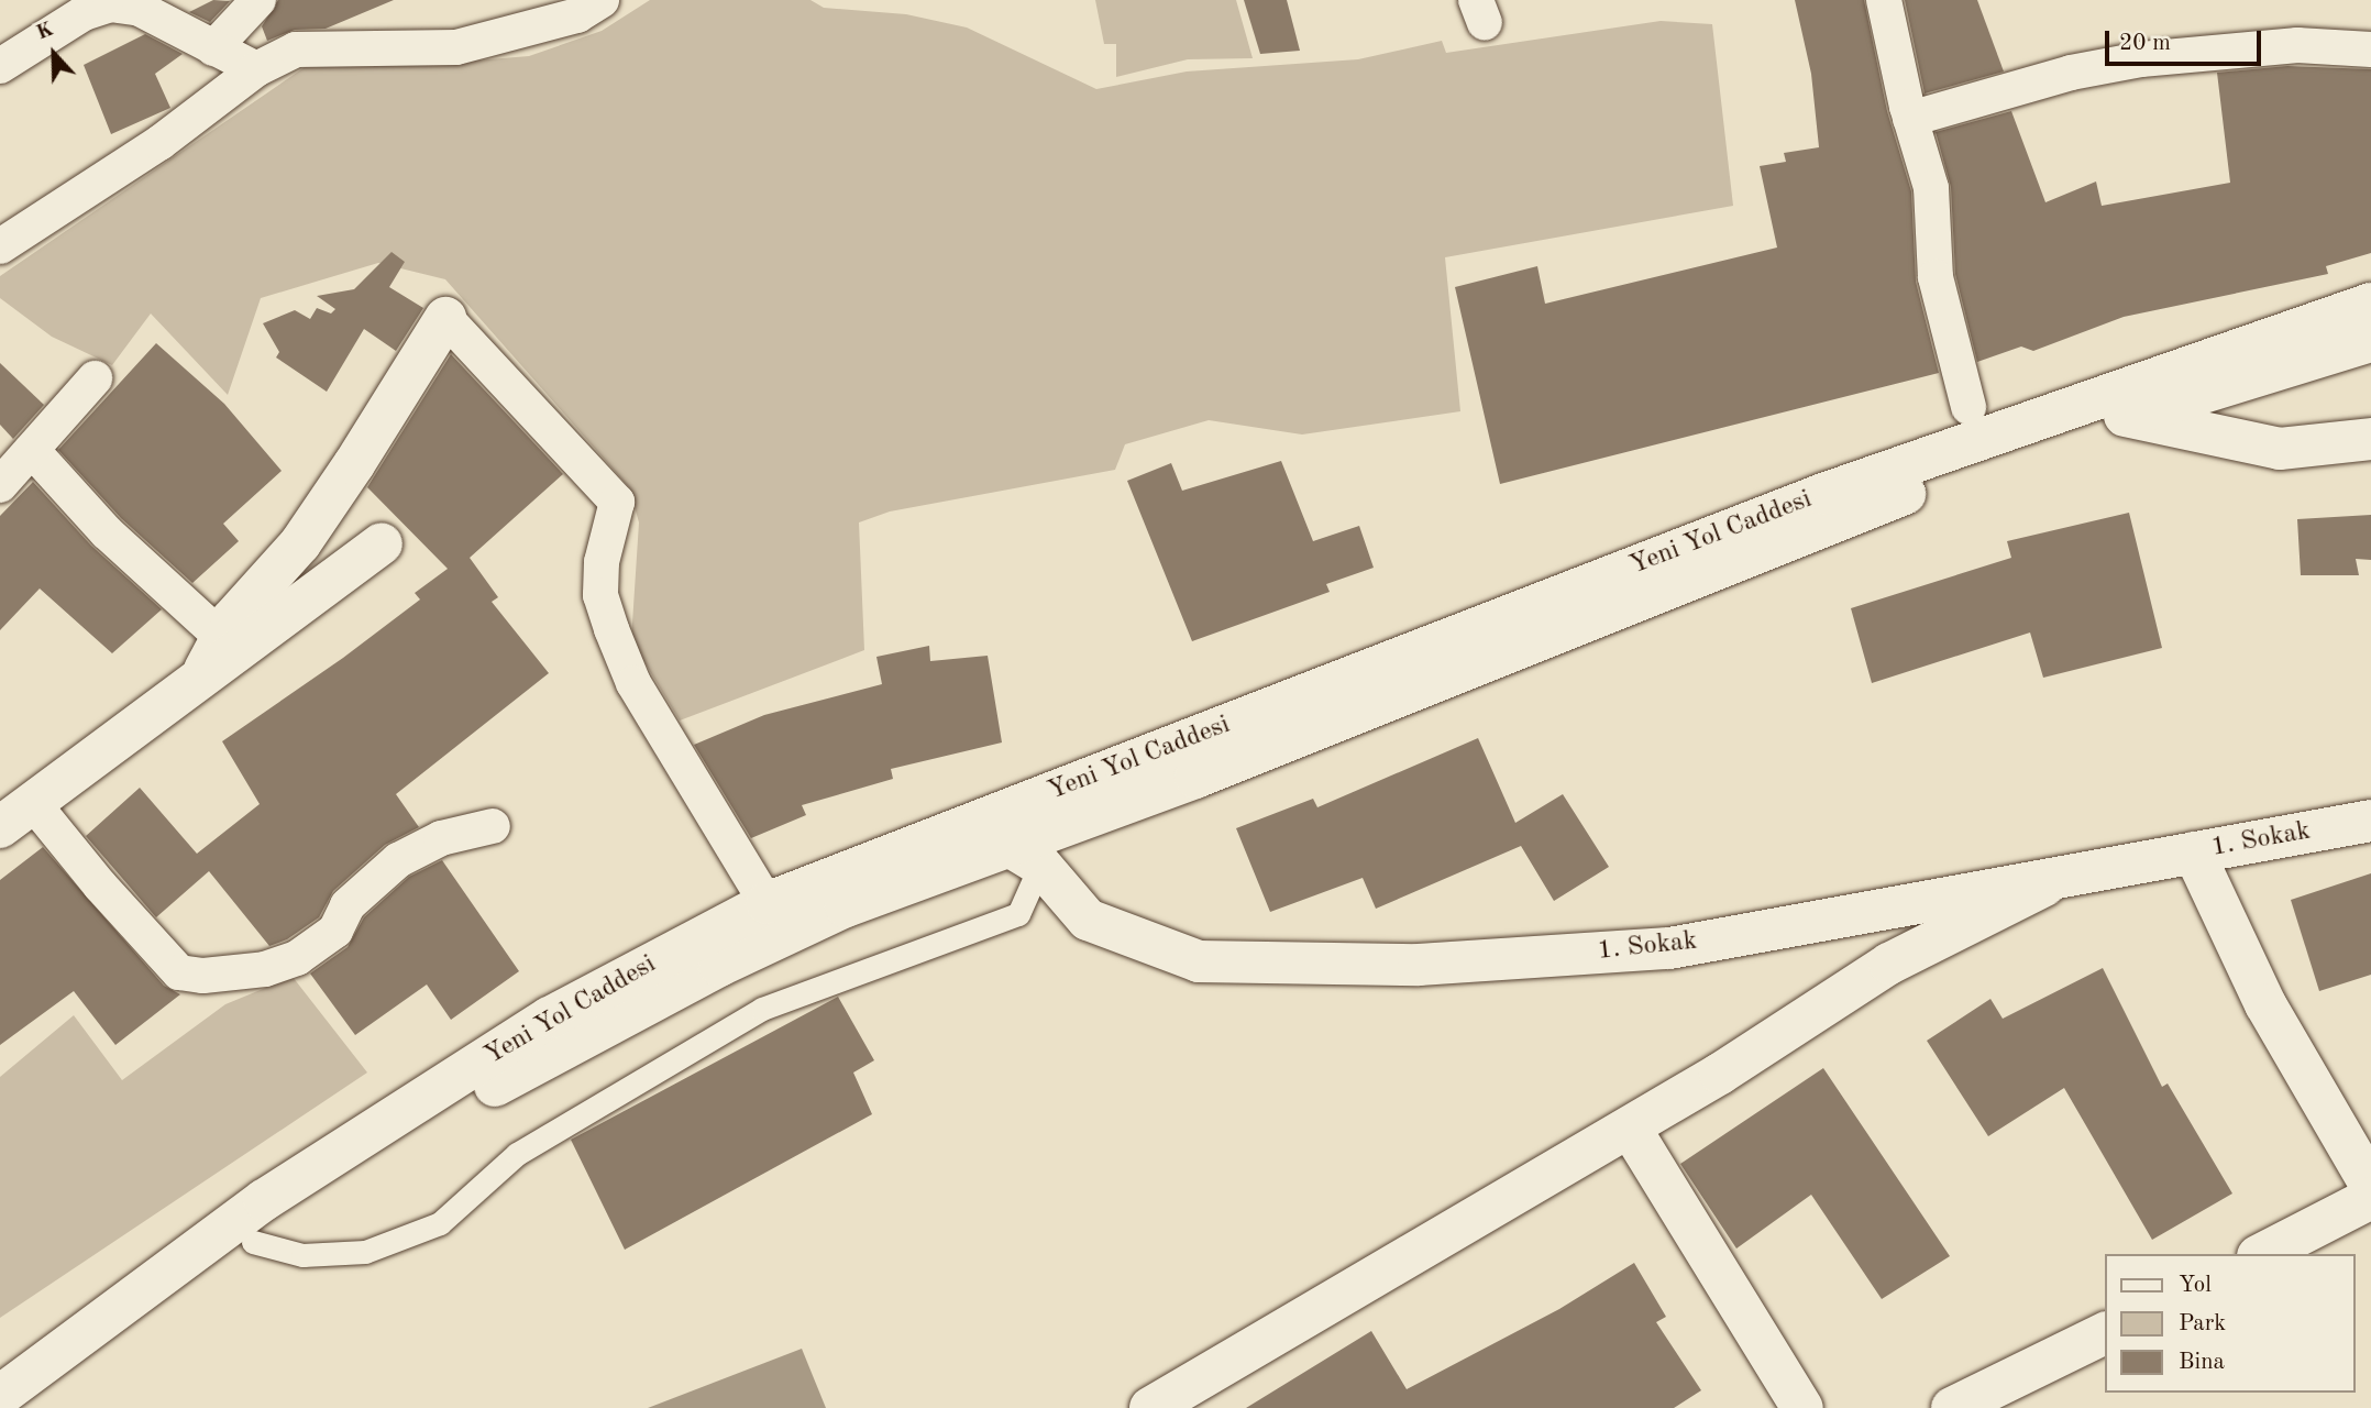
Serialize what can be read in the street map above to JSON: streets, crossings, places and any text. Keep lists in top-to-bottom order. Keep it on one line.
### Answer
{"streets":{"main road":["Yeni Yol Caddesi","1. Sokak"]},"crossings":[["Yeni Yol Caddesi","1. Sokak"]],"legend":["Yol","Park","Bina"],"scale_bar":"20 m","north":"top"}
